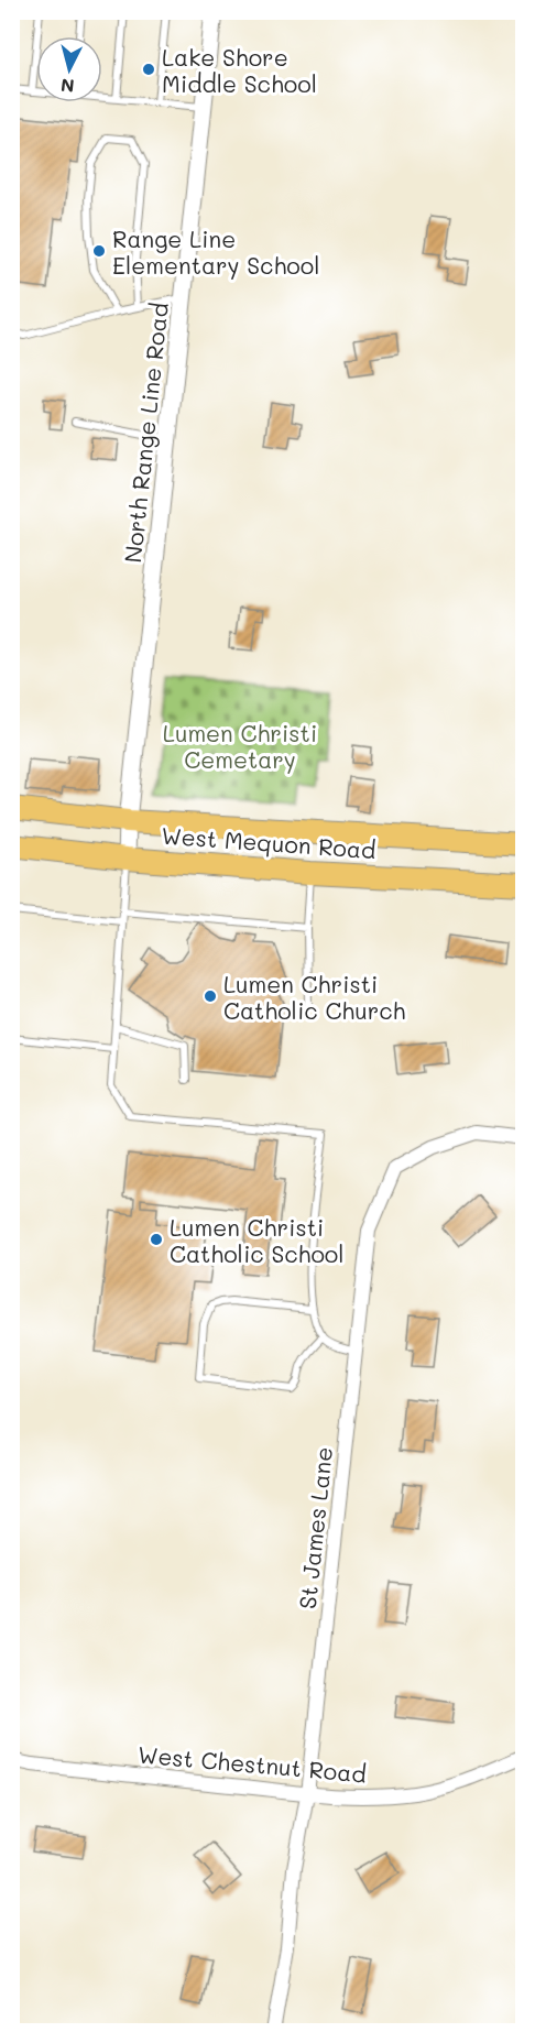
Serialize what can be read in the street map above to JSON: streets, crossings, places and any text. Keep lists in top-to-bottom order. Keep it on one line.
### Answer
{"streets":{"main road":["West Mequon Road"],"street":["North Range Line Road","St James Lane","West Chestnut Road"]},"crossings":[["North Range Line Road","West Mequon Road"],["St James Lane","West Chestnut Road"]],"parks":["Lumen Christi Cemetary"],"places":["Lake Shore Middle School","Range Line Elementary School","Lumen Christi Catholic Church","Lumen Christi Catholic School"],"north":"bottom"}
